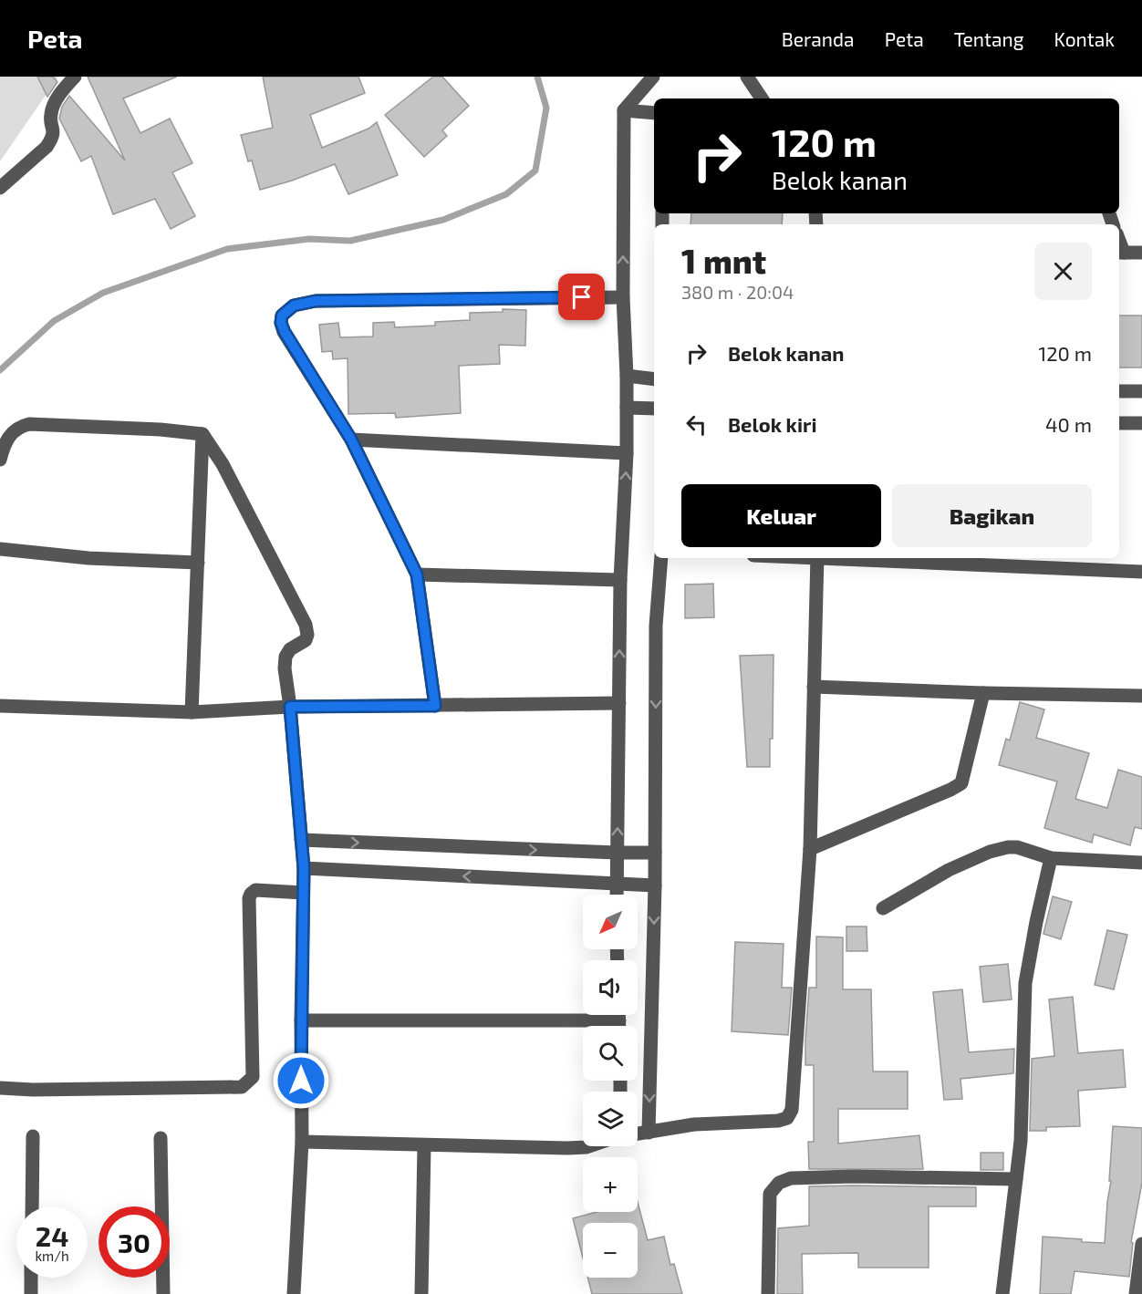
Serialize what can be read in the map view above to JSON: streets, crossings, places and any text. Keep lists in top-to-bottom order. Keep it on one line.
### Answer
{"north":"bottom left","page":{"header":"Peta","nav":["Beranda","Peta","Tentang","Kontak"],"turn":["120 m","Belok kanan"],"heading":["1 mnt","380 m · 20:04"],"list":[{"name":"Belok kanan","value":"120 m"},{"name":"Belok kiri","value":"40 m"}],"buttons":["Keluar","Bagikan"],"map_buttons":["+","−"],"speed":"24 km/h","limit":"30"}}
